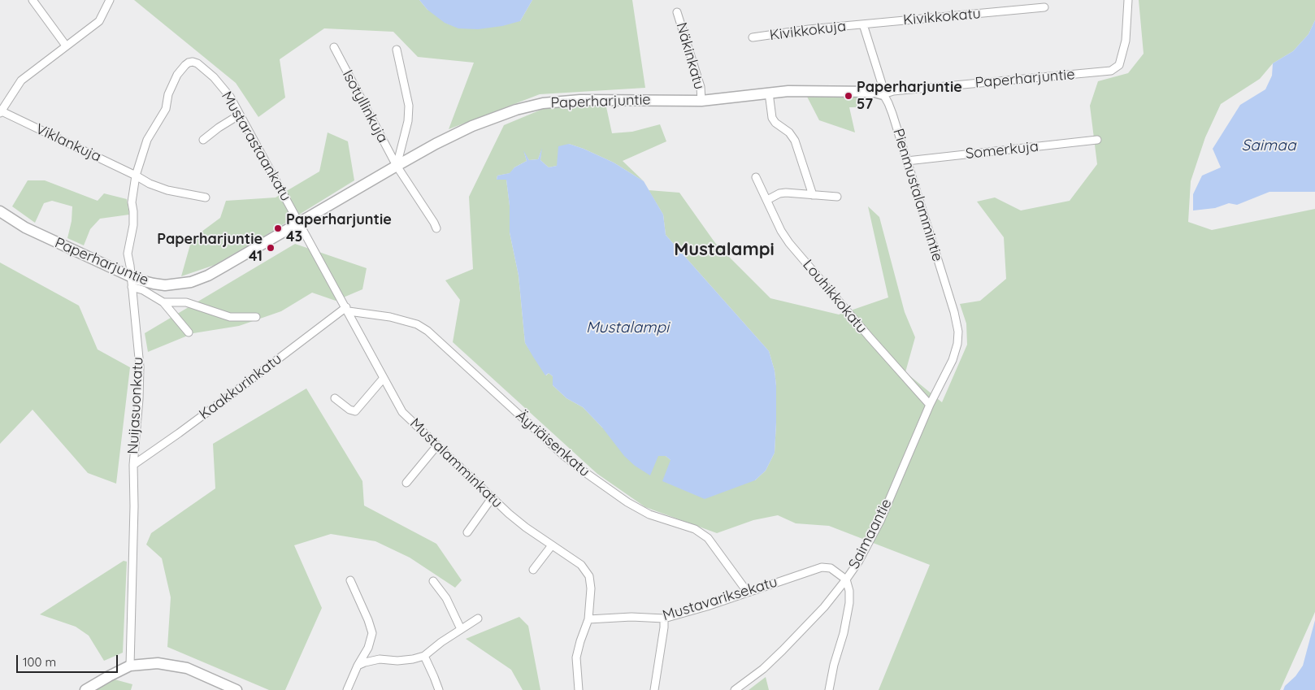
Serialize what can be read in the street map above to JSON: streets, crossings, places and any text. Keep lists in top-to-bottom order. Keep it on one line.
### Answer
{"streets":{"street":["Kivikkokatu","Kivikkokuja","Näkinkatu","Paperharjuntie","Isotyllinkuja","Viklankuja","Mustarastaankatu","Somerkuja","Pienmustalammintie","Louhikkokatu","Kaakkurinkatu","Nuijasuonkatu","Äyriäisenkatu","Mustalamminkatu","Saimaantie","Mustavariksekatu"]},"crossings":[["Kivikkokatu","Kivikkokuja"],["Kivikkokatu","Pienmustalammintie"],["Kivikkokuja","Pienmustalammintie"],["Näkinkatu","Paperharjuntie"],["Paperharjuntie","Isotyllinkuja"],["Paperharjuntie","Mustarastaankatu"],["Paperharjuntie","Pienmustalammintie"],["Paperharjuntie","Nuijasuonkatu"],["Paperharjuntie","Mustalamminkatu"],["Viklankuja","Nuijasuonkatu"],["Mustarastaankatu","Nuijasuonkatu"],["Mustarastaankatu","Mustalamminkatu"],["Somerkuja","Pienmustalammintie"],["Pienmustalammintie","Saimaantie"],["Louhikkokatu","Saimaantie"],["Kaakkurinkatu","Nuijasuonkatu"],["Kaakkurinkatu","Äyriäisenkatu"],["Kaakkurinkatu","Mustalamminkatu"],["Äyriäisenkatu","Mustalamminkatu"],["Äyriäisenkatu","Mustavariksekatu"],["Mustalamminkatu","Mustavariksekatu"],["Saimaantie","Mustavariksekatu"]],"districts":["Mustalampi"],"water":["Saimaa","Mustalampi"],"places":["Paperharjuntie 57","Paperharjuntie 43","Paperharjuntie 41"],"scale_bar":"100 m"}
